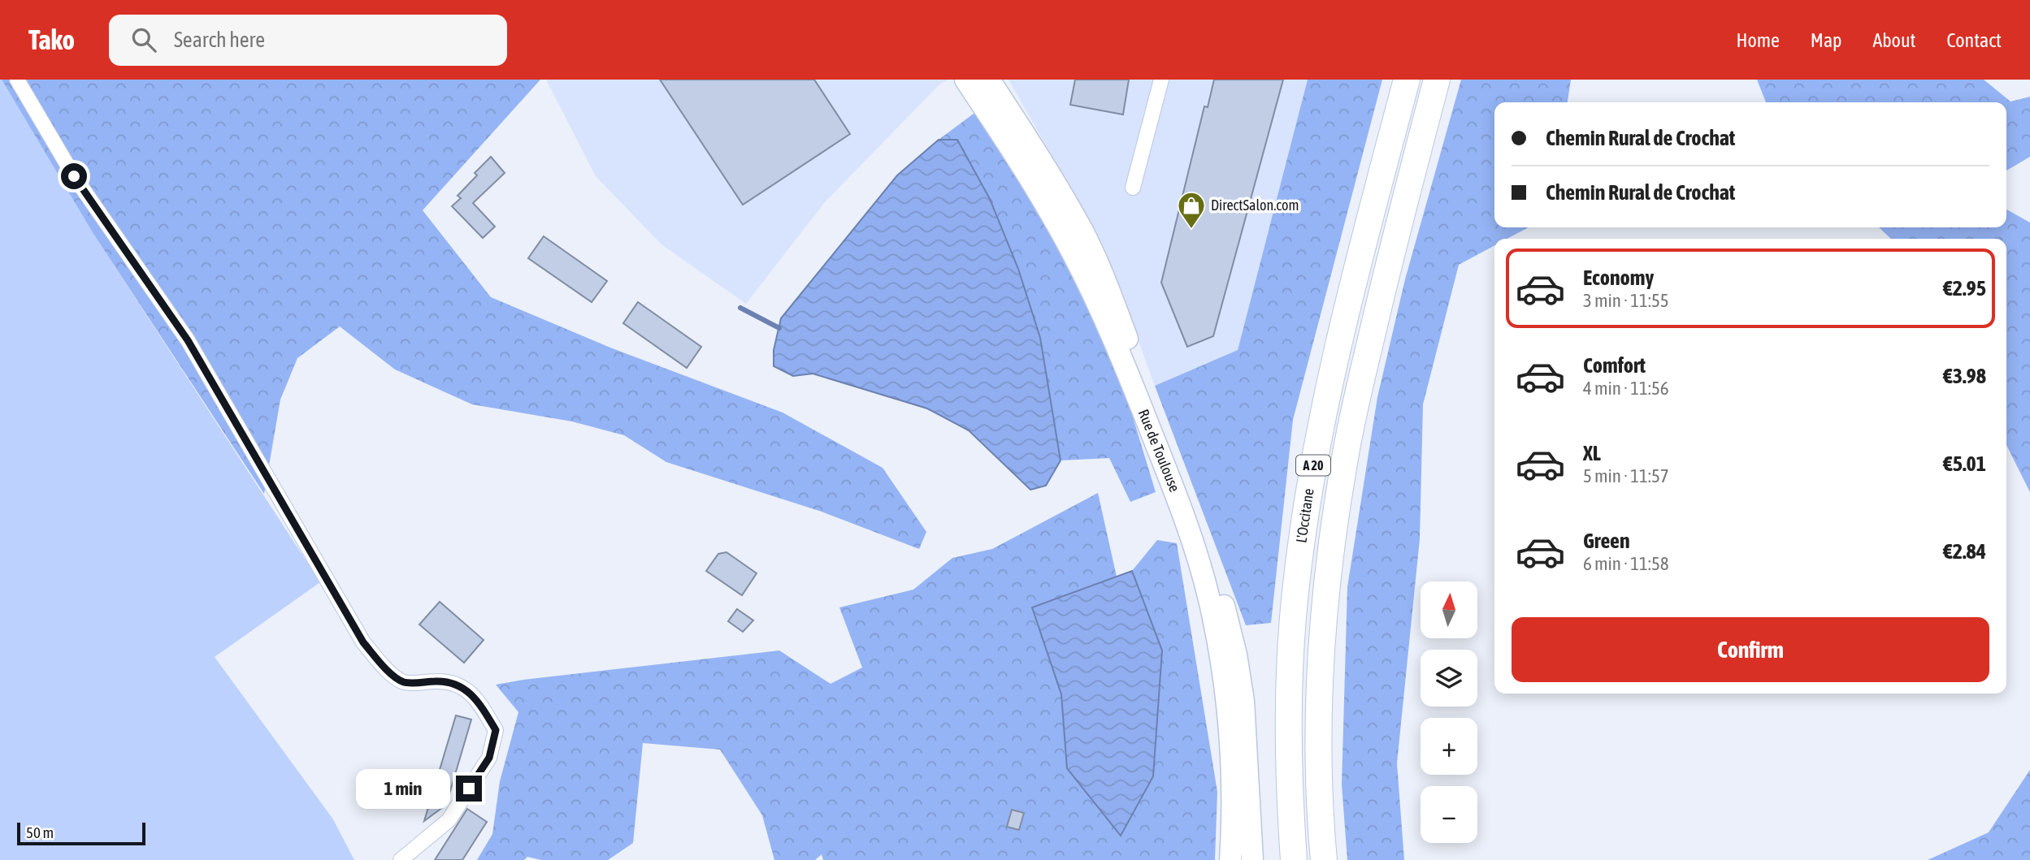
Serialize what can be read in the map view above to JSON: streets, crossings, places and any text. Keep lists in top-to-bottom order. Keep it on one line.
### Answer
{"streets":{"highway":["A 20","L'Occitane"],"main road":["Rue de Toulouse"]},"places":{"shop":["DirectSalon.com"]},"scale_bar":"50 m","north":"top","page":{"header":"Tako","search":"Search here","nav":["Home","Map","About","Contact"],"banner":["Chemin Rural de Crochat","Chemin Rural de Crochat"],"list":[{"name":"Economy","note":"3 min · 11:55","value":"€2.95"},{"name":"Comfort","note":"4 min · 11:56","value":"€3.98"},{"name":"XL","note":"5 min · 11:57","value":"€5.01"},{"name":"Green","note":"6 min · 11:58","value":"€2.84"}],"map_buttons":["+","−"],"buttons":"Confirm","bubble":"1 min","scale":"50 m"}}
